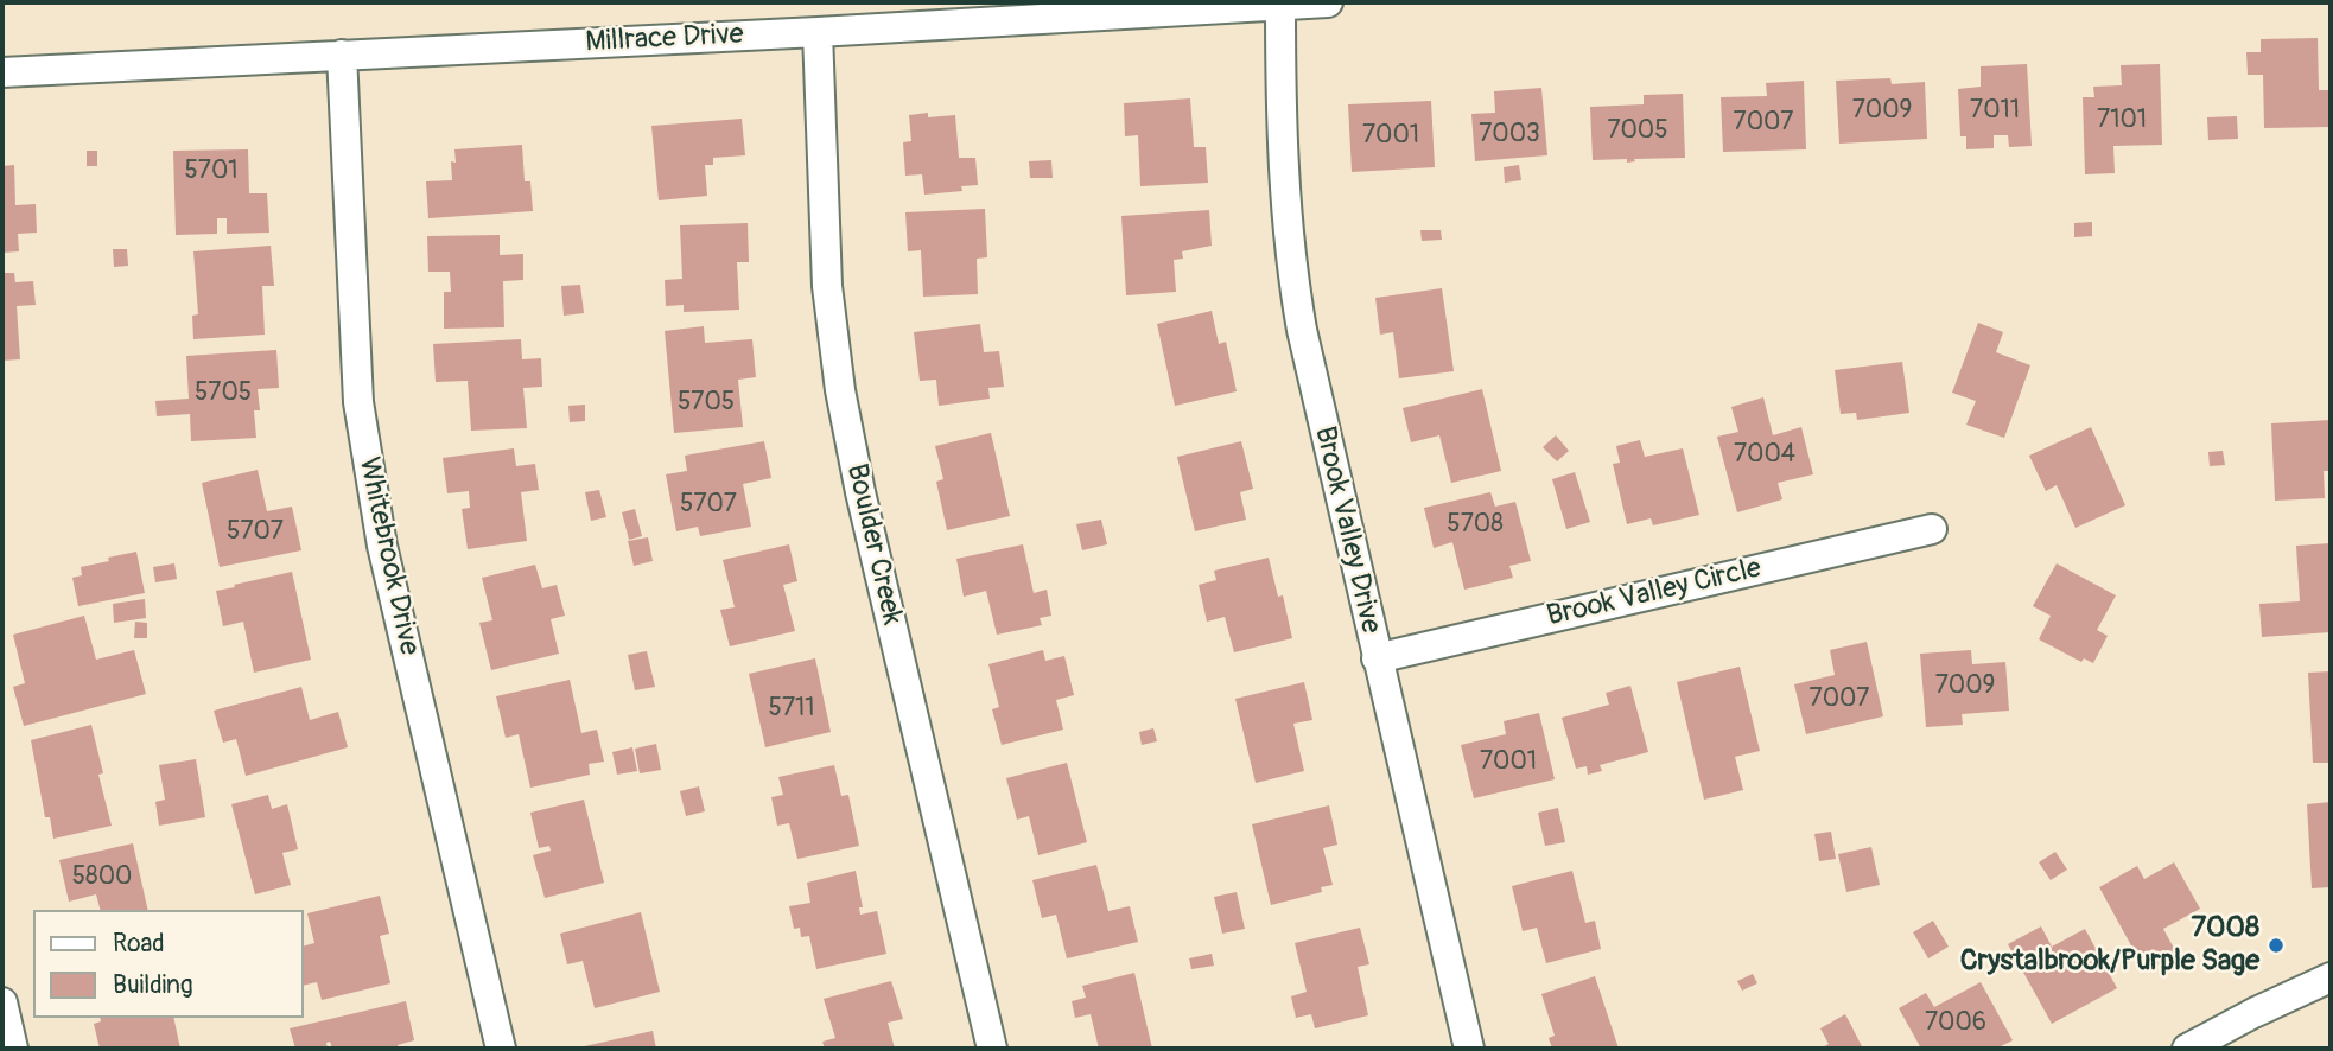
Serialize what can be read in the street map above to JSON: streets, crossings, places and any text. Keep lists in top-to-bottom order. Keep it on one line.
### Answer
{"streets":{"street":["Millrace Drive","Brook Valley Drive","Boulder Creek","Whitebrook Drive","Brook Valley Circle"]},"crossings":[["Millrace Drive","Brook Valley Drive"],["Millrace Drive","Boulder Creek"],["Millrace Drive","Whitebrook Drive"],["Brook Valley Drive","Brook Valley Circle"]],"places":["7008 Crystalbrook/Purple Sage"],"house_numbers":["7009","7011","7101","7007","7005","7003","7001","5701","5705","5705","7004","5707","5708","5707","7009","7007","5711","7001","5800","7006"],"legend":["Road","Building"]}
